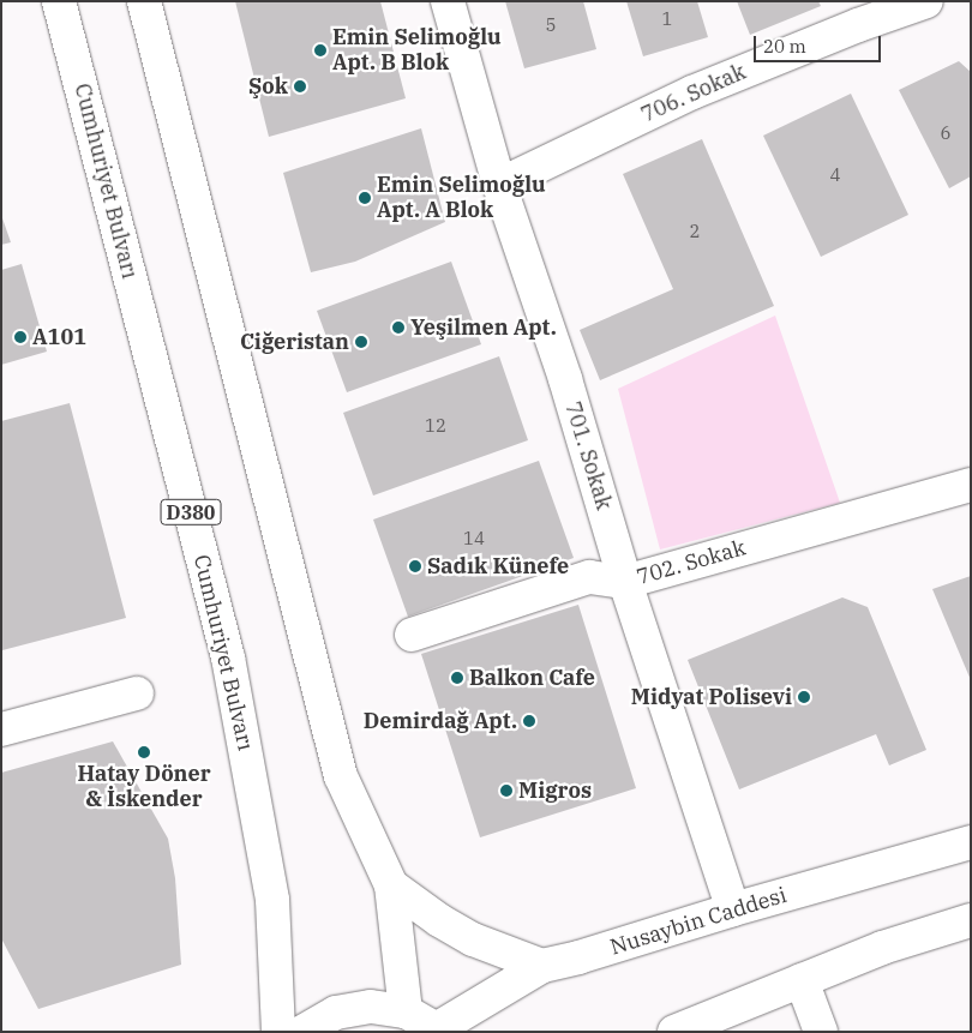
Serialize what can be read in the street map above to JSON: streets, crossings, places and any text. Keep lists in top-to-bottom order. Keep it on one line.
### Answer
{"streets":{"main road":["706. Sokak","Cumhuriyet Bulvarı","701. Sokak","D380","702. Sokak","Nusaybin Caddesi"]},"crossings":[["706. Sokak","701. Sokak"],["701. Sokak","702. Sokak"],["701. Sokak","Nusaybin Caddesi"]],"places":["Emin Selimoğlu Apt. B Blok","Şok","Emin Selimoğlu Apt. A Blok","Yeşilmen Apt.","A101","Ciğeristan","Sadık Künefe","Balkon Cafe","Midyat Polisevi","Demirdağ Apt.","Hatay Döner & İskender","Migros"],"house_numbers":["1","5","6","4","2","12","14"],"scale_bar":"20 m"}
